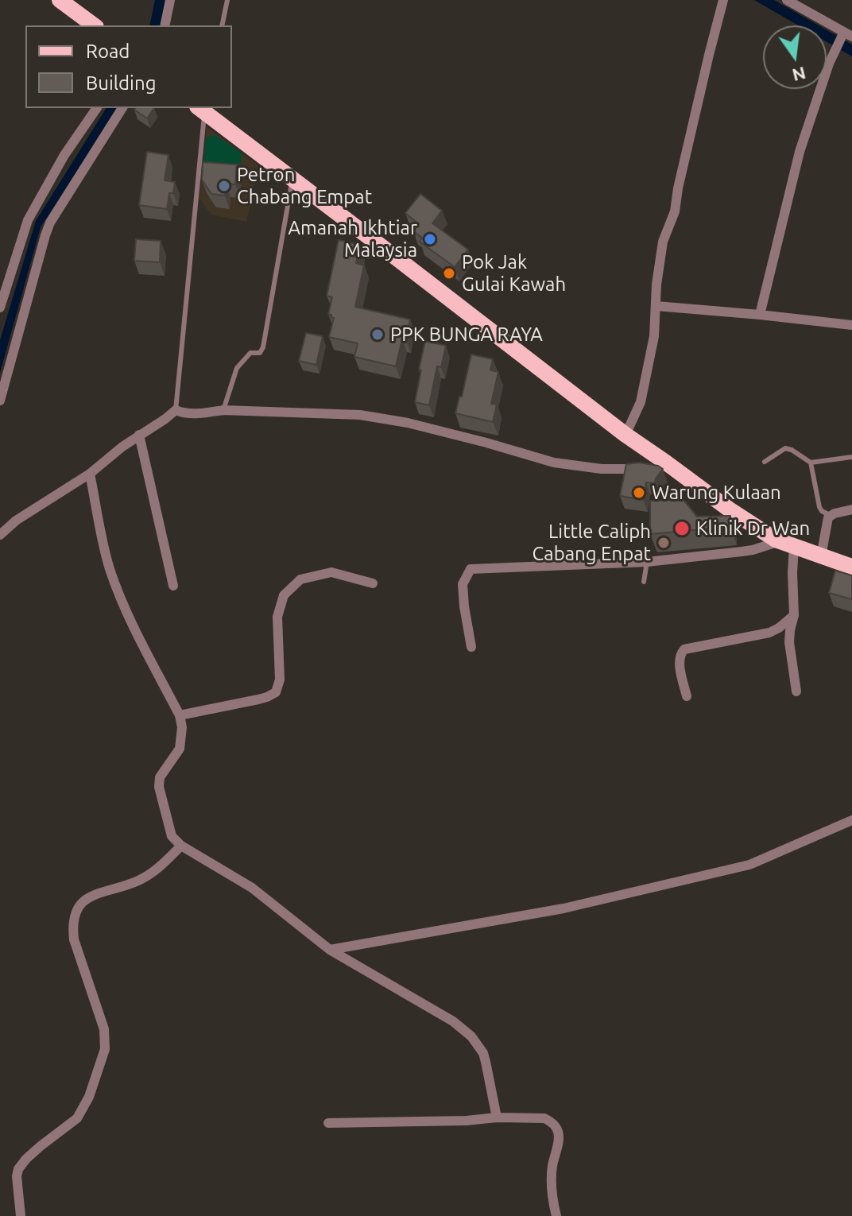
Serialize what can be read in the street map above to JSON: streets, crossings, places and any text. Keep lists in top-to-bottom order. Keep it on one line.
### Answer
{"places":["Petron Chabang Empat","Amanah Ikhtiar Malaysia","Pok Jak Gulai Kawah","PPK BUNGA RAYA","Warung Kulaan","Klinik Dr Wan","Little Caliph Cabang Enpat"],"legend":["Road","Building"],"north":"bottom"}
